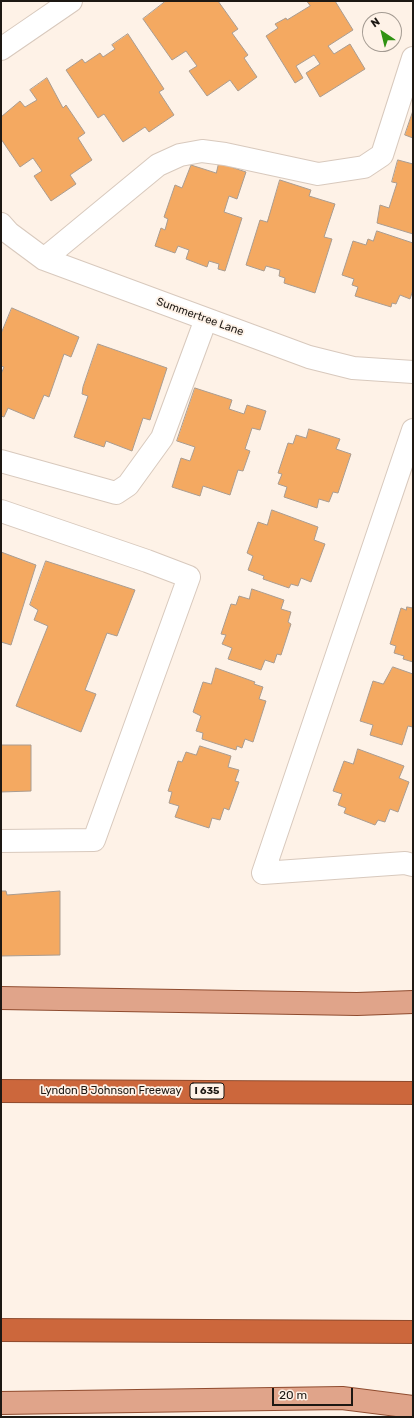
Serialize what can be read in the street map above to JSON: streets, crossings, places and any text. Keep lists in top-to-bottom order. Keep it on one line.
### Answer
{"streets":{"highway":["Lyndon B Johnson Freeway","I 635"],"street":["Summertree Lane"]},"scale_bar":"20 m","north":"top left"}
